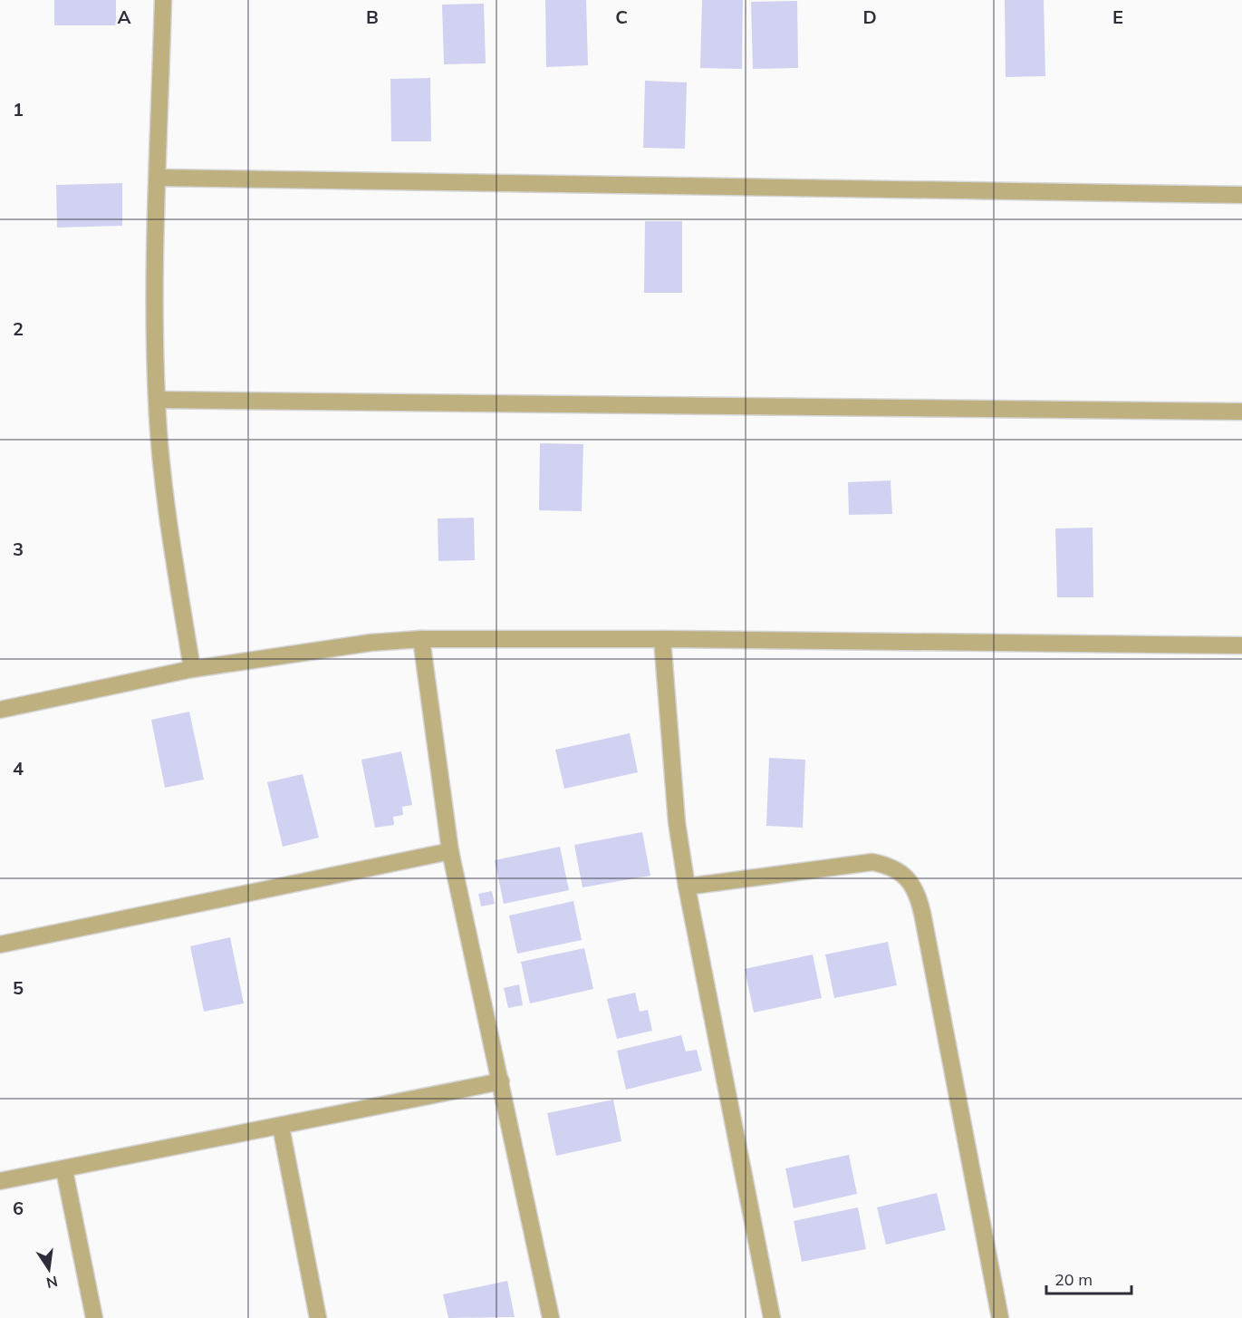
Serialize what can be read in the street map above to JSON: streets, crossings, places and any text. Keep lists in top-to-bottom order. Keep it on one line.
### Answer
{"scale_bar":"20 m","north":"bottom","grid":{"columns":["A","B","C","D","E"],"rows":["1","2","3","4","5","6"]}}
